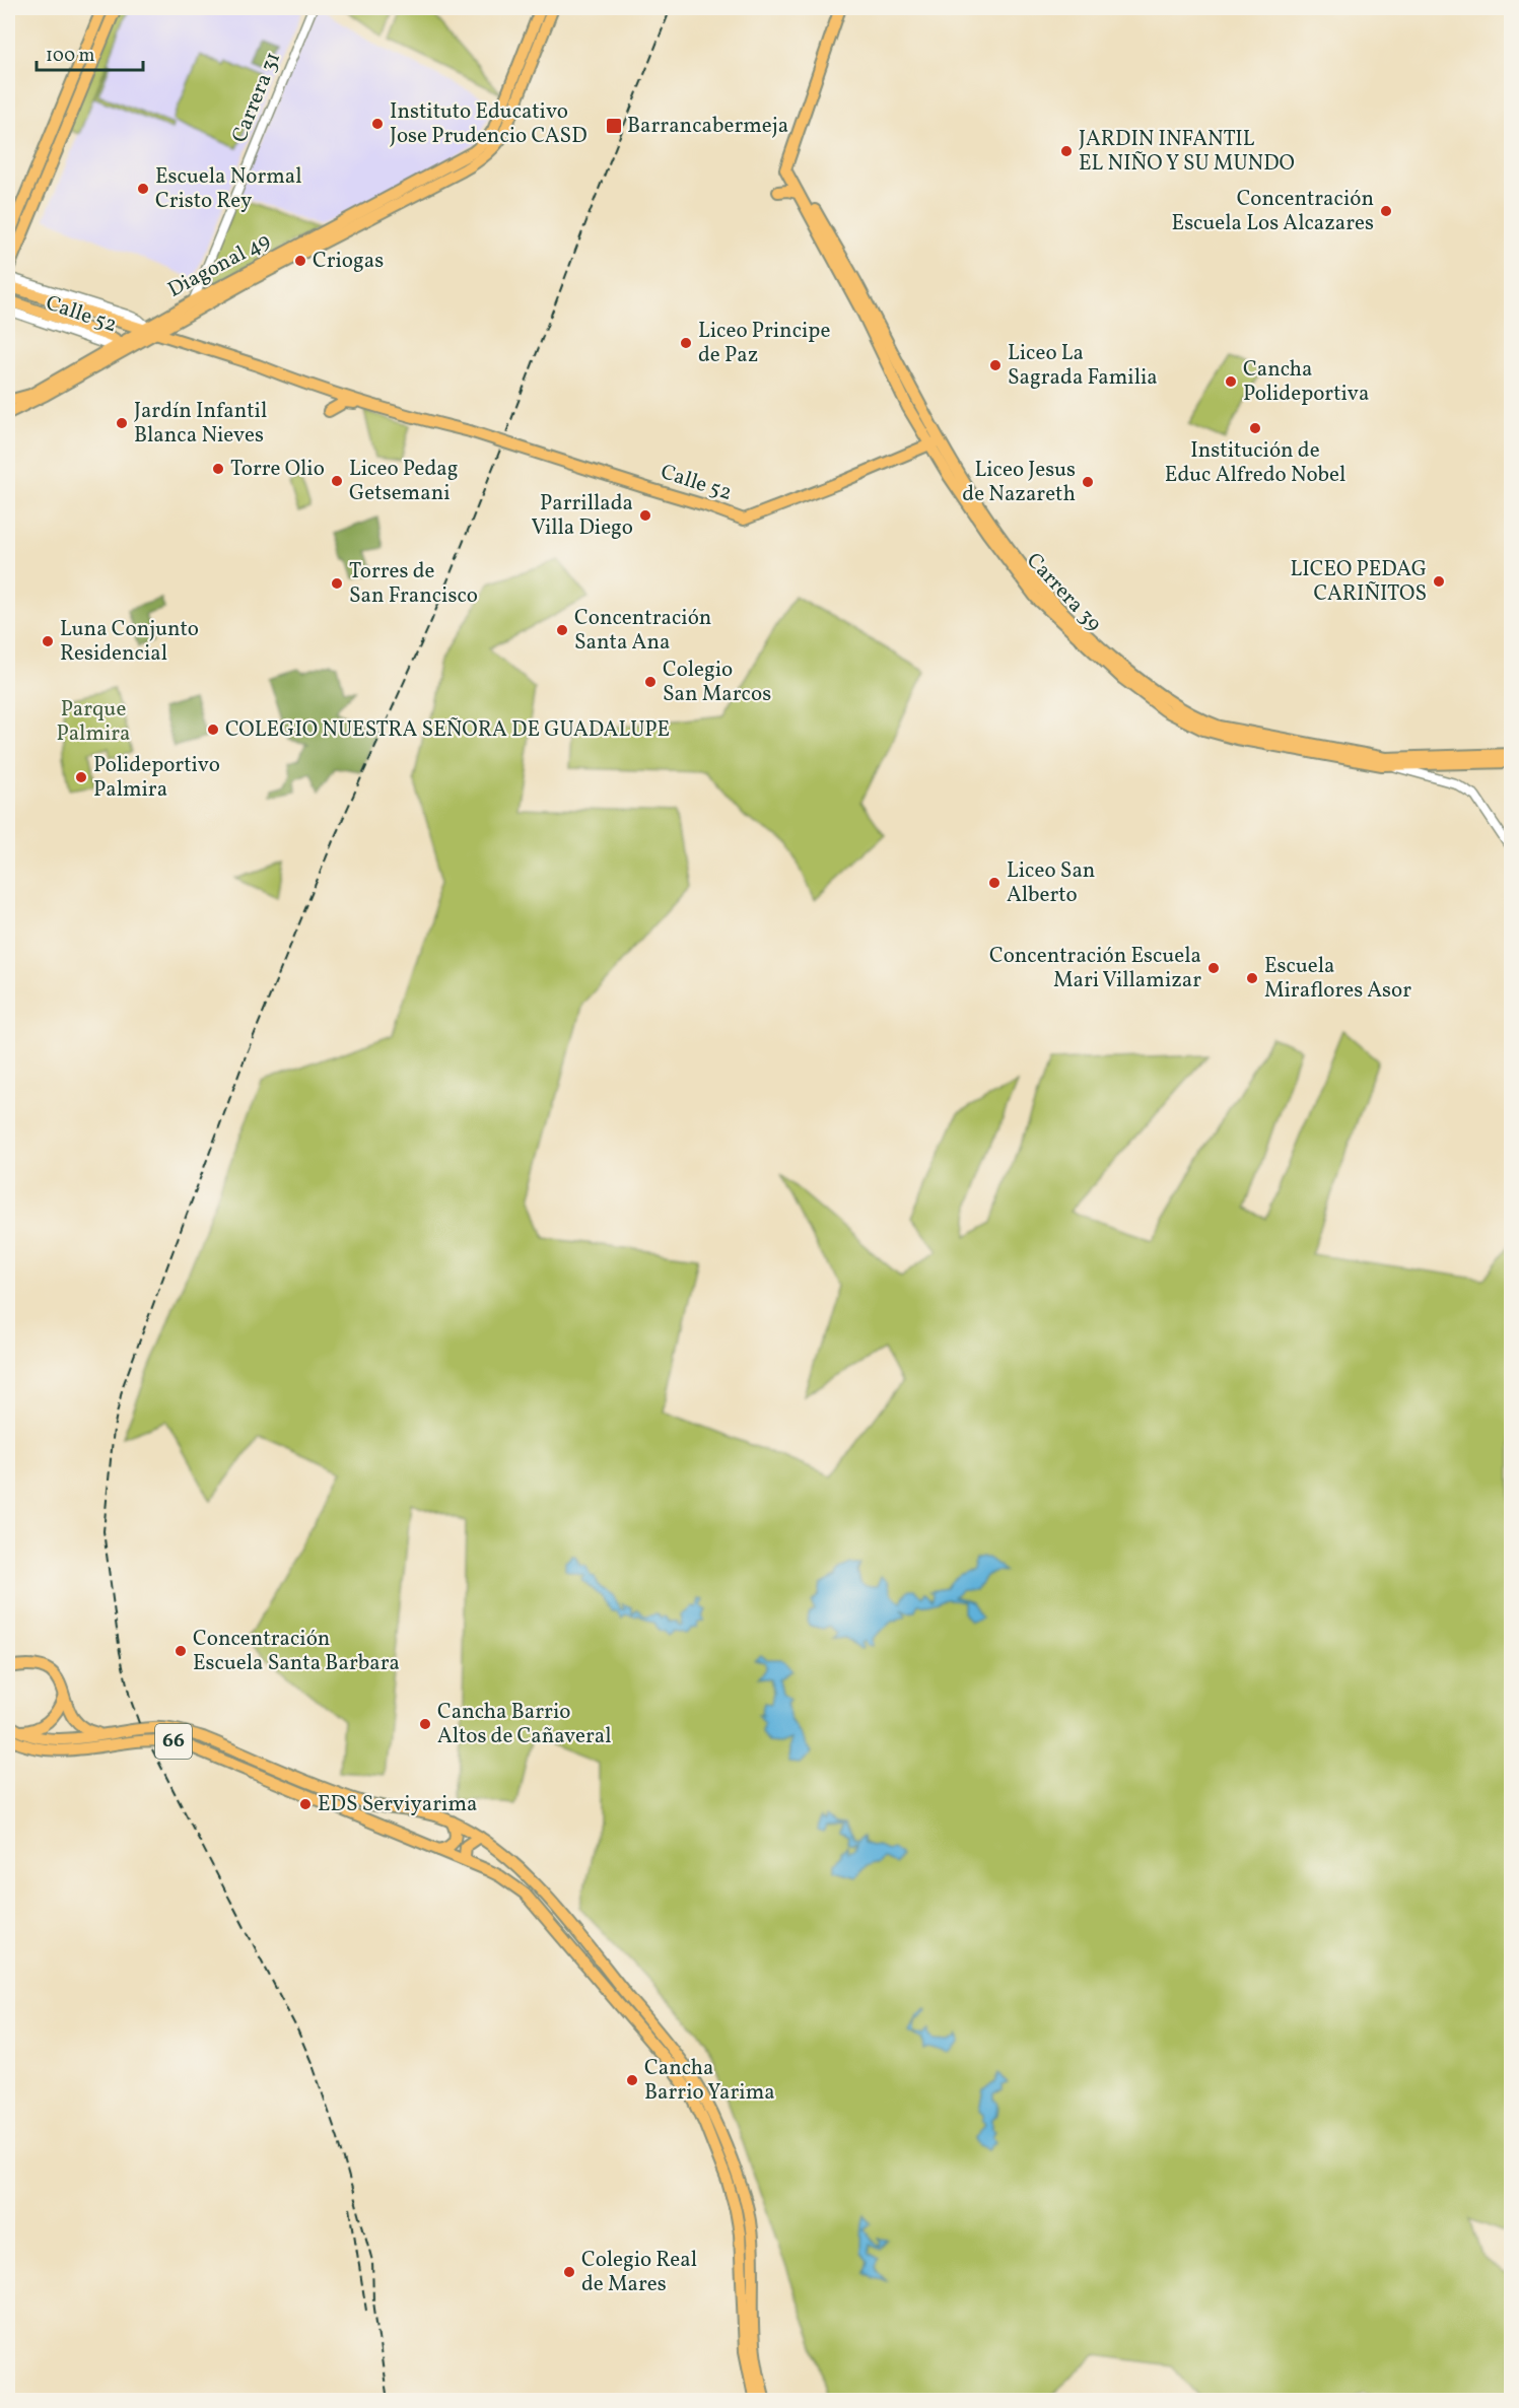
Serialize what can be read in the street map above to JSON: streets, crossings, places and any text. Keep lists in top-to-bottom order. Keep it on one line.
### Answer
{"streets":{"main road":["Diagonal 49","Calle 52","Carrera 39","66"],"street":["Carrera 31"]},"crossings":[["Carrera 31","Diagonal 49"],["Diagonal 49","Calle 52"],["Calle 52","Carrera 39"]],"parks":["Parque Palmira"],"places":{"other":["Instituto Educativo Jose Prudencio CASD","JARDIN INFANTIL EL NIÑO Y SU MUNDO","Escuela Normal Cristo Rey","Concentración Escuela Los Alcazares","Criogas","Liceo Principe de Paz","Liceo La Sagrada Familia","Cancha Polideportiva","Jardín Infantil Blanca Nieves","Institución de Educ Alfredo Nobel","Torre Olio","Liceo Pedag Getsemani","Liceo Jesus de Nazareth","Parrillada Villa Diego","LICEO PEDAG CARIÑITOS","Torres de San Francisco","Concentración Santa Ana","Luna Conjunto Residencial","Colegio San Marcos","COLEGIO NUESTRA SEÑORA DE GUADALUPE","Polideportivo Palmira","Liceo San Alberto","Concentración Escuela Mari Villamizar","Escuela Miraflores Asor","Concentración Escuela Santa Barbara","Cancha Barrio Altos de Cañaveral","EDS Serviyarima","Cancha Barrio Yarima","Colegio Real de Mares"],"transit":["Barrancabermeja"]},"scale_bar":"100 m"}
